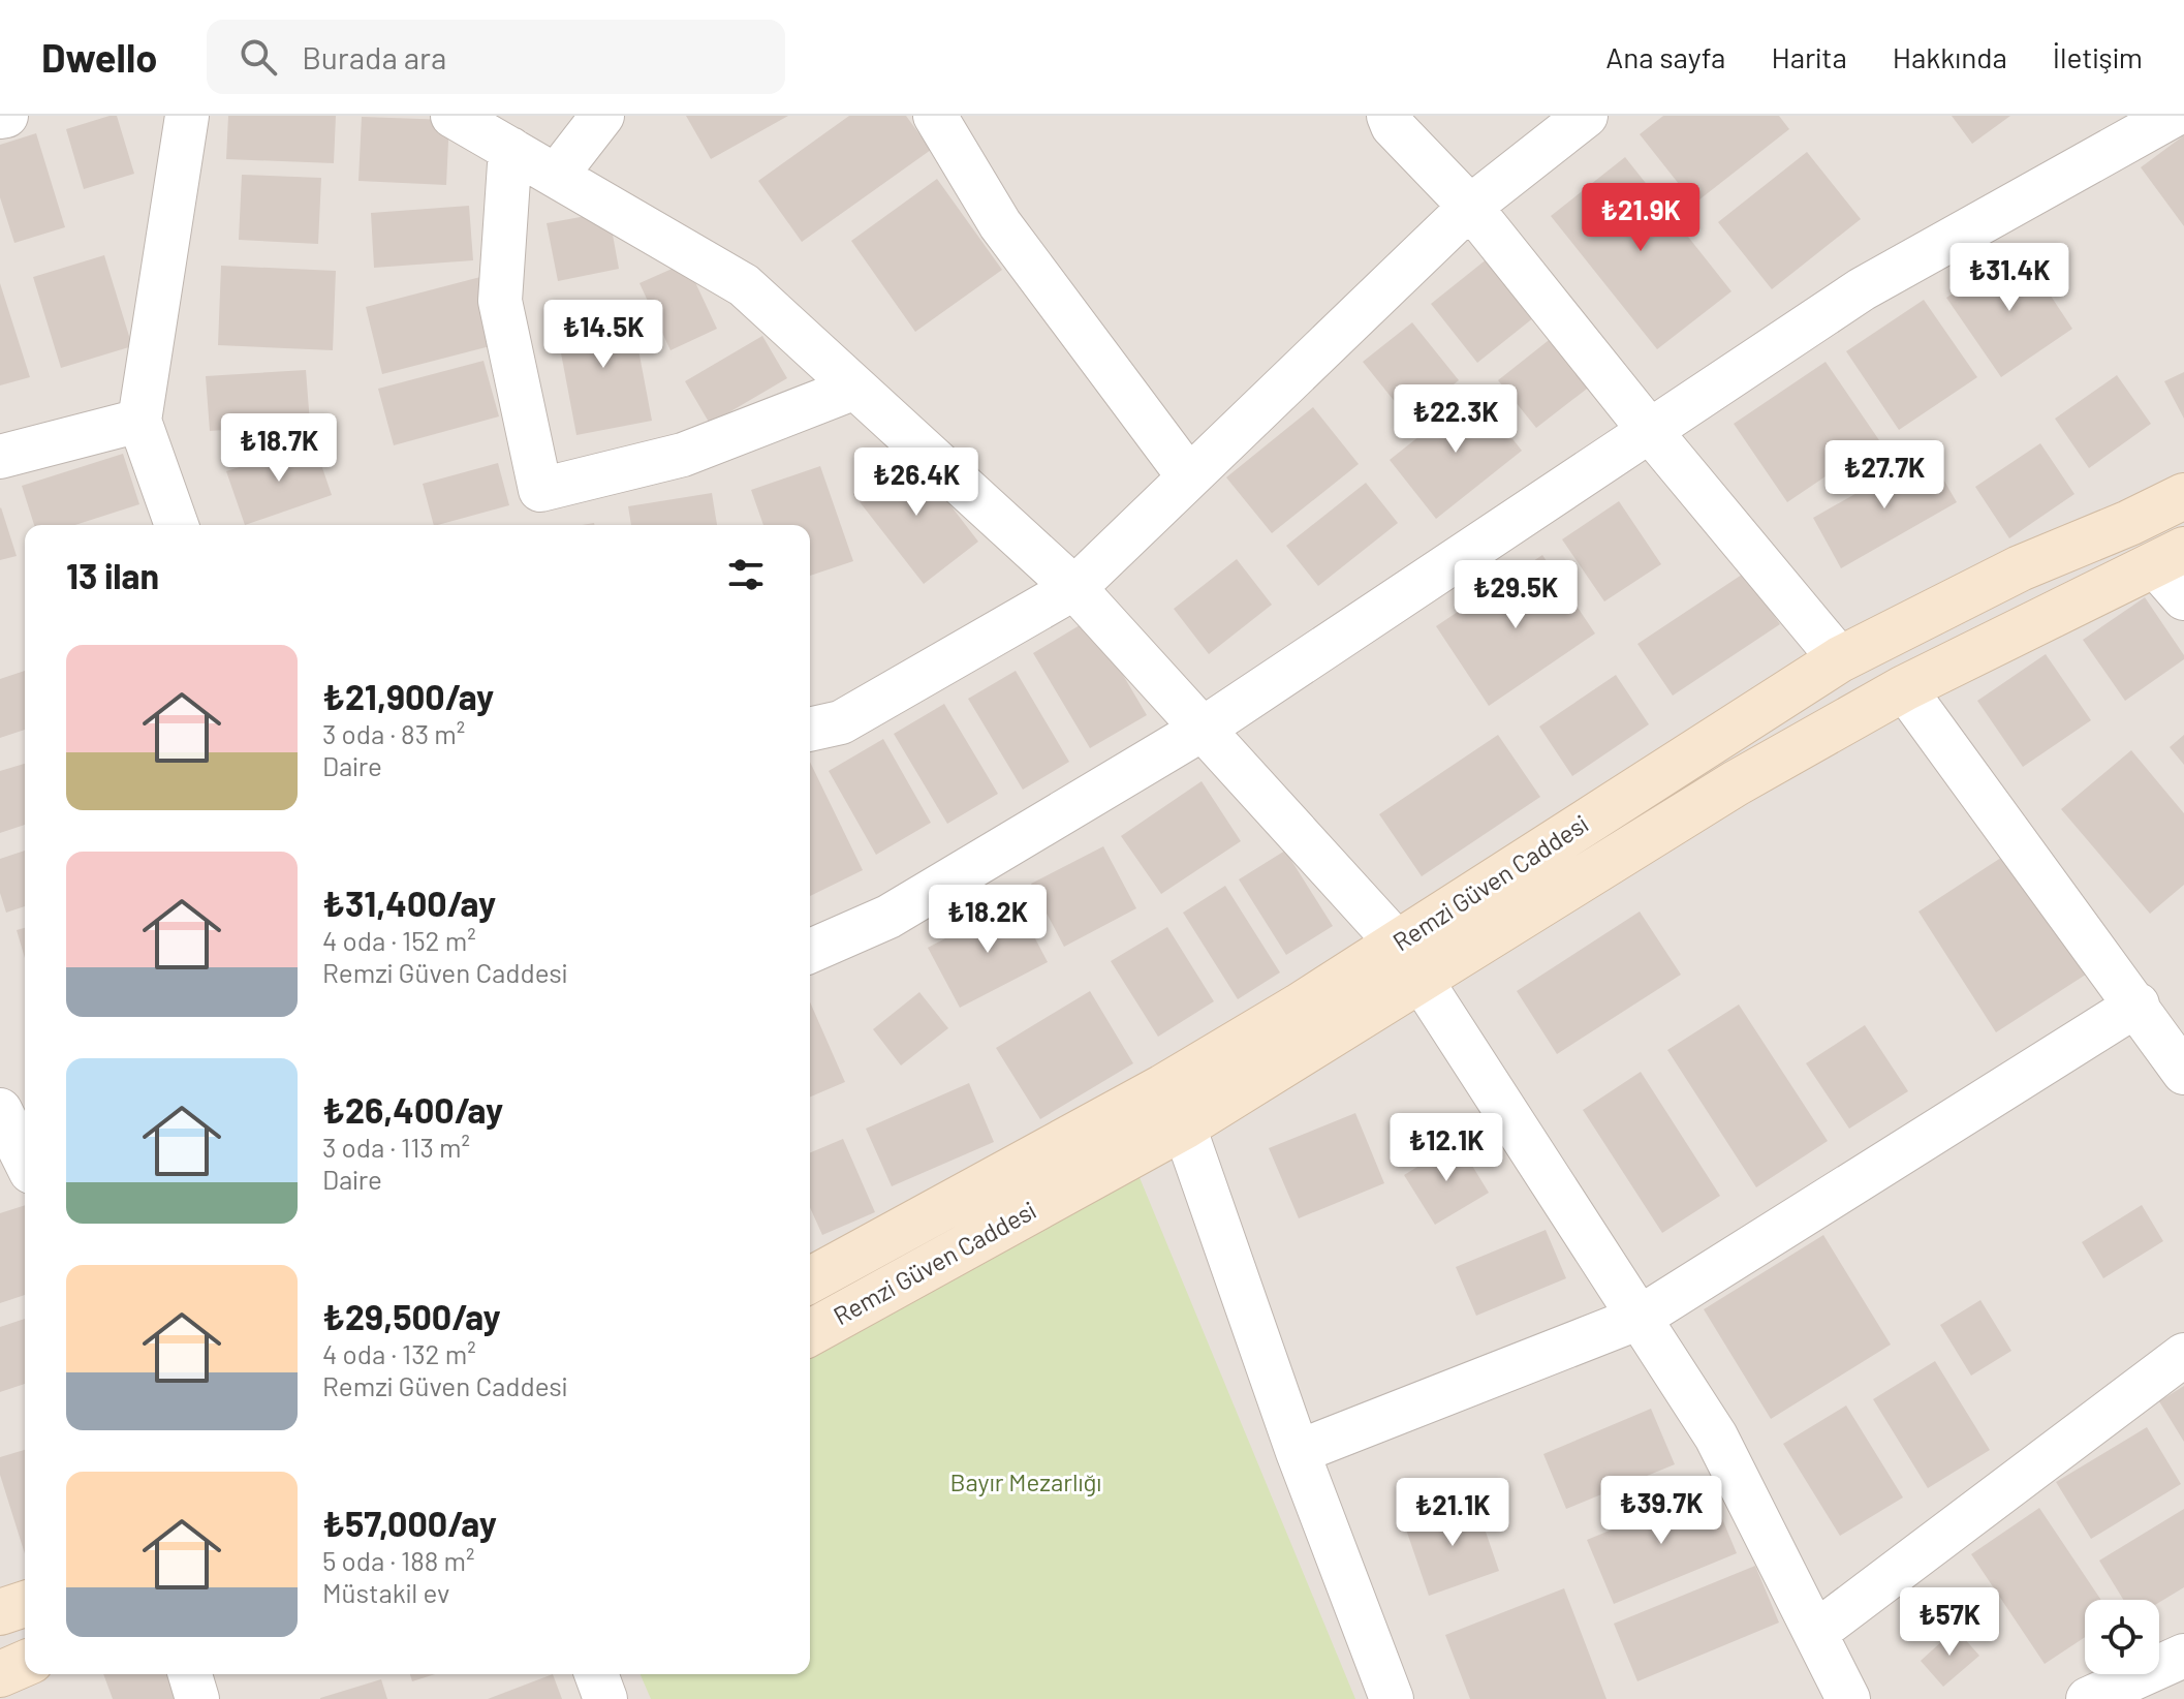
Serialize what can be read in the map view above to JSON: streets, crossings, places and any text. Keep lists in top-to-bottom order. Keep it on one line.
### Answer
{"streets":{"main road":["Remzi Güven Caddesi"]},"parks":["Bayır Mezarlığı"],"page":{"header":"Dwello","search":"Burada ara","nav":["Ana sayfa","Harita","Hakkında","İletişim"],"price":["₺21.9K","₺31.4K","₺14.5K","₺22.3K","₺18.7K","₺27.7K","₺26.4K","₺29.5K","₺18.2K","₺12.1K","₺39.7K","₺21.1K","₺57K"],"heading":"13 ilan","list":[{"name":"₺21,900/ay","note":"3 oda · 83 m² · Daire"},{"name":"₺31,400/ay","note":"4 oda · 152 m² · Remzi Güven Caddesi"},{"name":"₺26,400/ay","note":"3 oda · 113 m² · Daire"},{"name":"₺29,500/ay","note":"4 oda · 132 m² · Remzi Güven Caddesi"},{"name":"₺57,000/ay","note":"5 oda · 188 m² · Müstakil ev"}]}}
